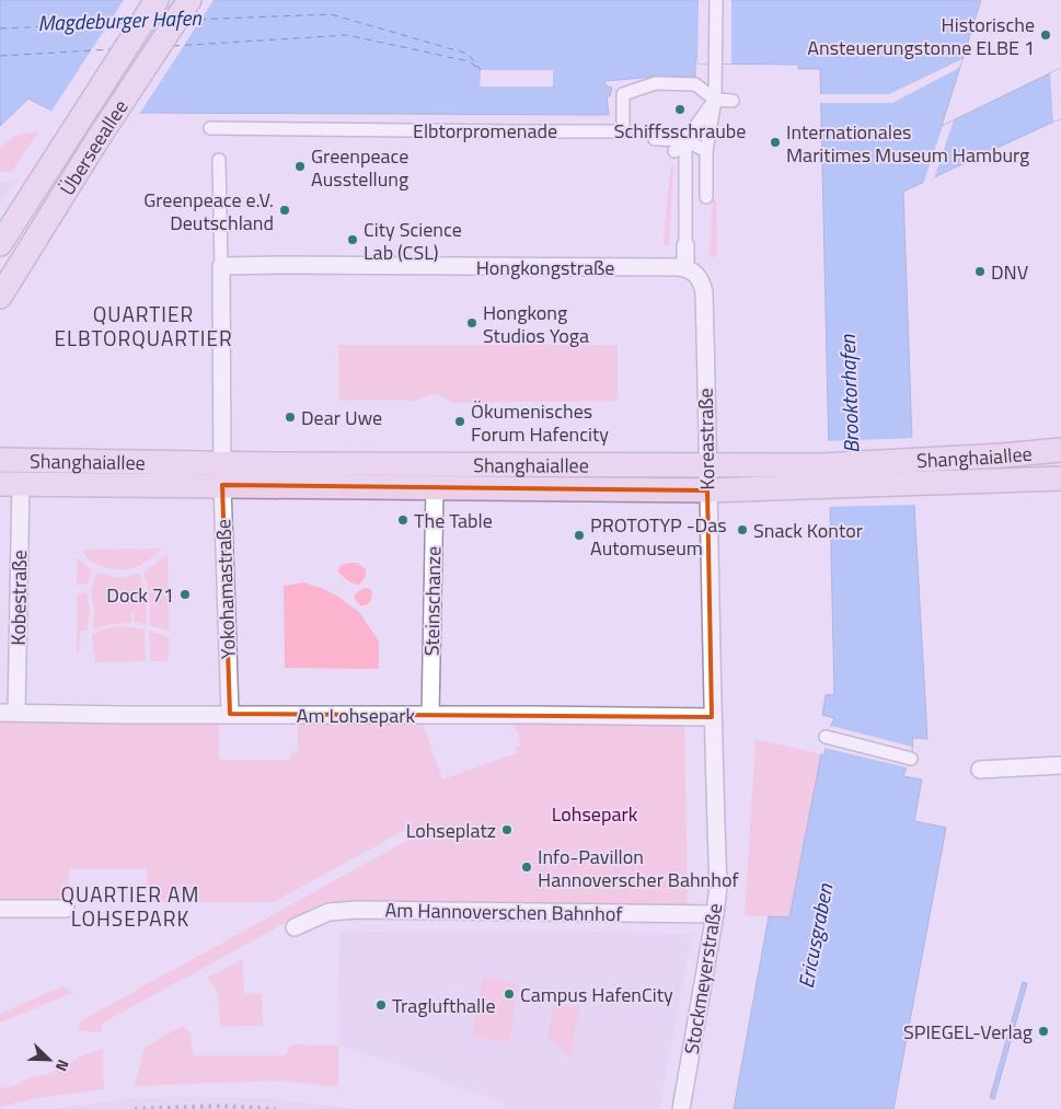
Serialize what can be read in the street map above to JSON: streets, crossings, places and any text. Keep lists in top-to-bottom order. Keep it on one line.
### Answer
{"streets":{"main road":["Überseeallee","Shanghaiallee"],"street":["Elbtorpromenade","Hongkongstraße","Koreastraße","Yokohamastraße","Kobestraße","Steinschanze","Am Lohsepark","Am Hannoverschen Bahnhof","Stockmeyerstraße"]},"crossings":[["Hongkongstraße","Koreastraße"],["Koreastraße","Shanghaiallee"],["Koreastraße","Am Lohsepark"],["Koreastraße","Stockmeyerstraße"],["Shanghaiallee","Yokohamastraße"],["Shanghaiallee","Kobestraße"],["Shanghaiallee","Steinschanze"],["Yokohamastraße","Am Lohsepark"],["Kobestraße","Am Lohsepark"],["Steinschanze","Am Lohsepark"],["Am Lohsepark","Stockmeyerstraße"],["Am Hannoverschen Bahnhof","Stockmeyerstraße"]],"districts":["QUARTIER ELBTORQUARTIER","QUARTIER AM LOHSEPARK"],"water":["Magdeburger Hafen","Brooktorhafen","Ericusgraben"],"parks":["Lohsepark"],"places":["Historische Ansteuerungstonne ELBE 1","Schiffsschraube","Internationales Maritimes Museum Hamburg","Greenpeace Ausstellung","Greenpeace e.V. Deutschland","City Science Lab (CSL)","DNV","Hongkong Studios Yoga","Dear Uwe","Ökumenisches Forum Hafencity","The Table","Snack Kontor","PROTOTYP -Das Automuseum","Dock 71","Lohseplatz","Info-Pavillon Hannoverscher Bahnhof","Campus HafenCity","Traglufthalle","SPIEGEL-Verlag"],"north":"bottom right"}
